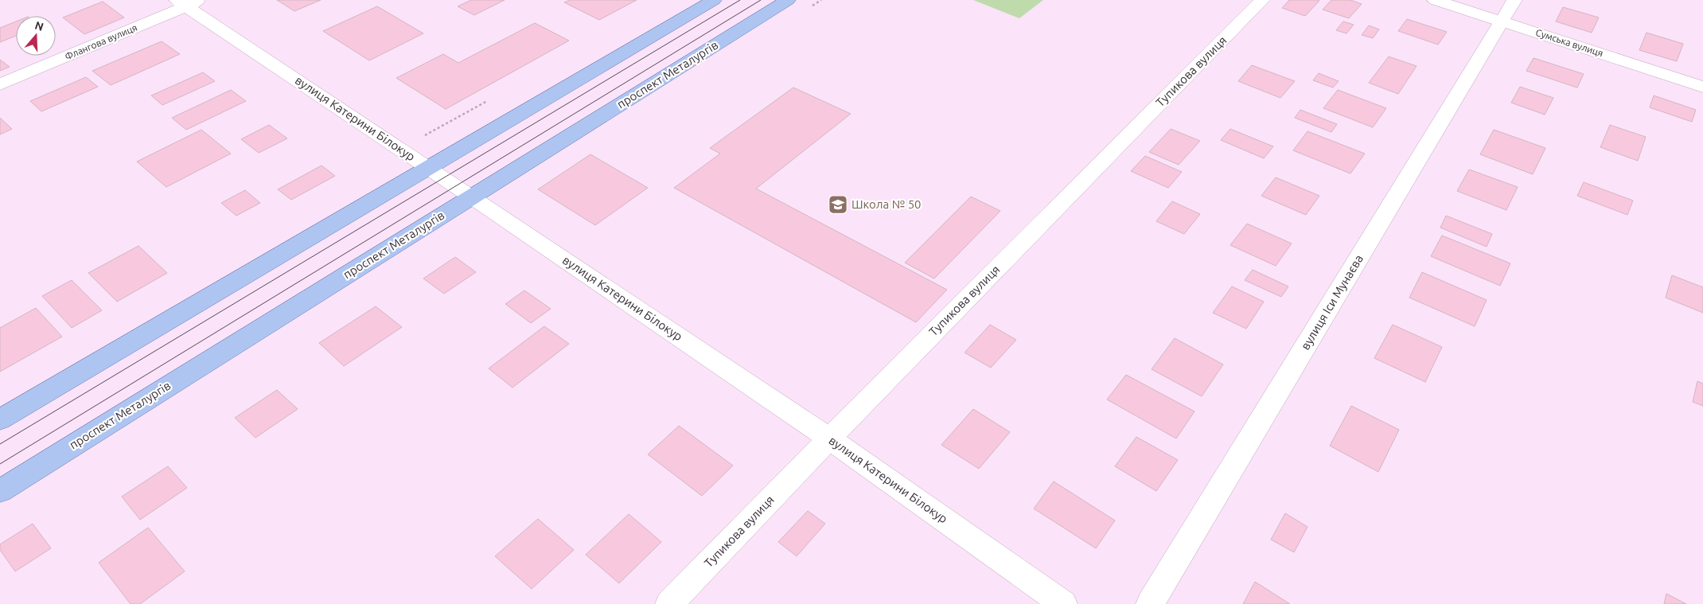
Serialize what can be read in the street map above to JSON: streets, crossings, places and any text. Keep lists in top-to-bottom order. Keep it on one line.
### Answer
{"streets":{"main road":["проспект Металургів"],"street":["Флангова вулиця","Сумська вулиця","Тупикова вулиця","вулиця Катерини Білокур","вулиця Іси Мунаєва"]},"crossings":[["Флангова вулиця","вулиця Катерини Білокур"],["Сумська вулиця","вулиця Іси Мунаєва"],["Тупикова вулиця","вулиця Катерини Білокур"],["проспект Металургів","вулиця Катерини Білокур"]],"places":{"school or university":["Школа № 50"]},"north":"top"}
